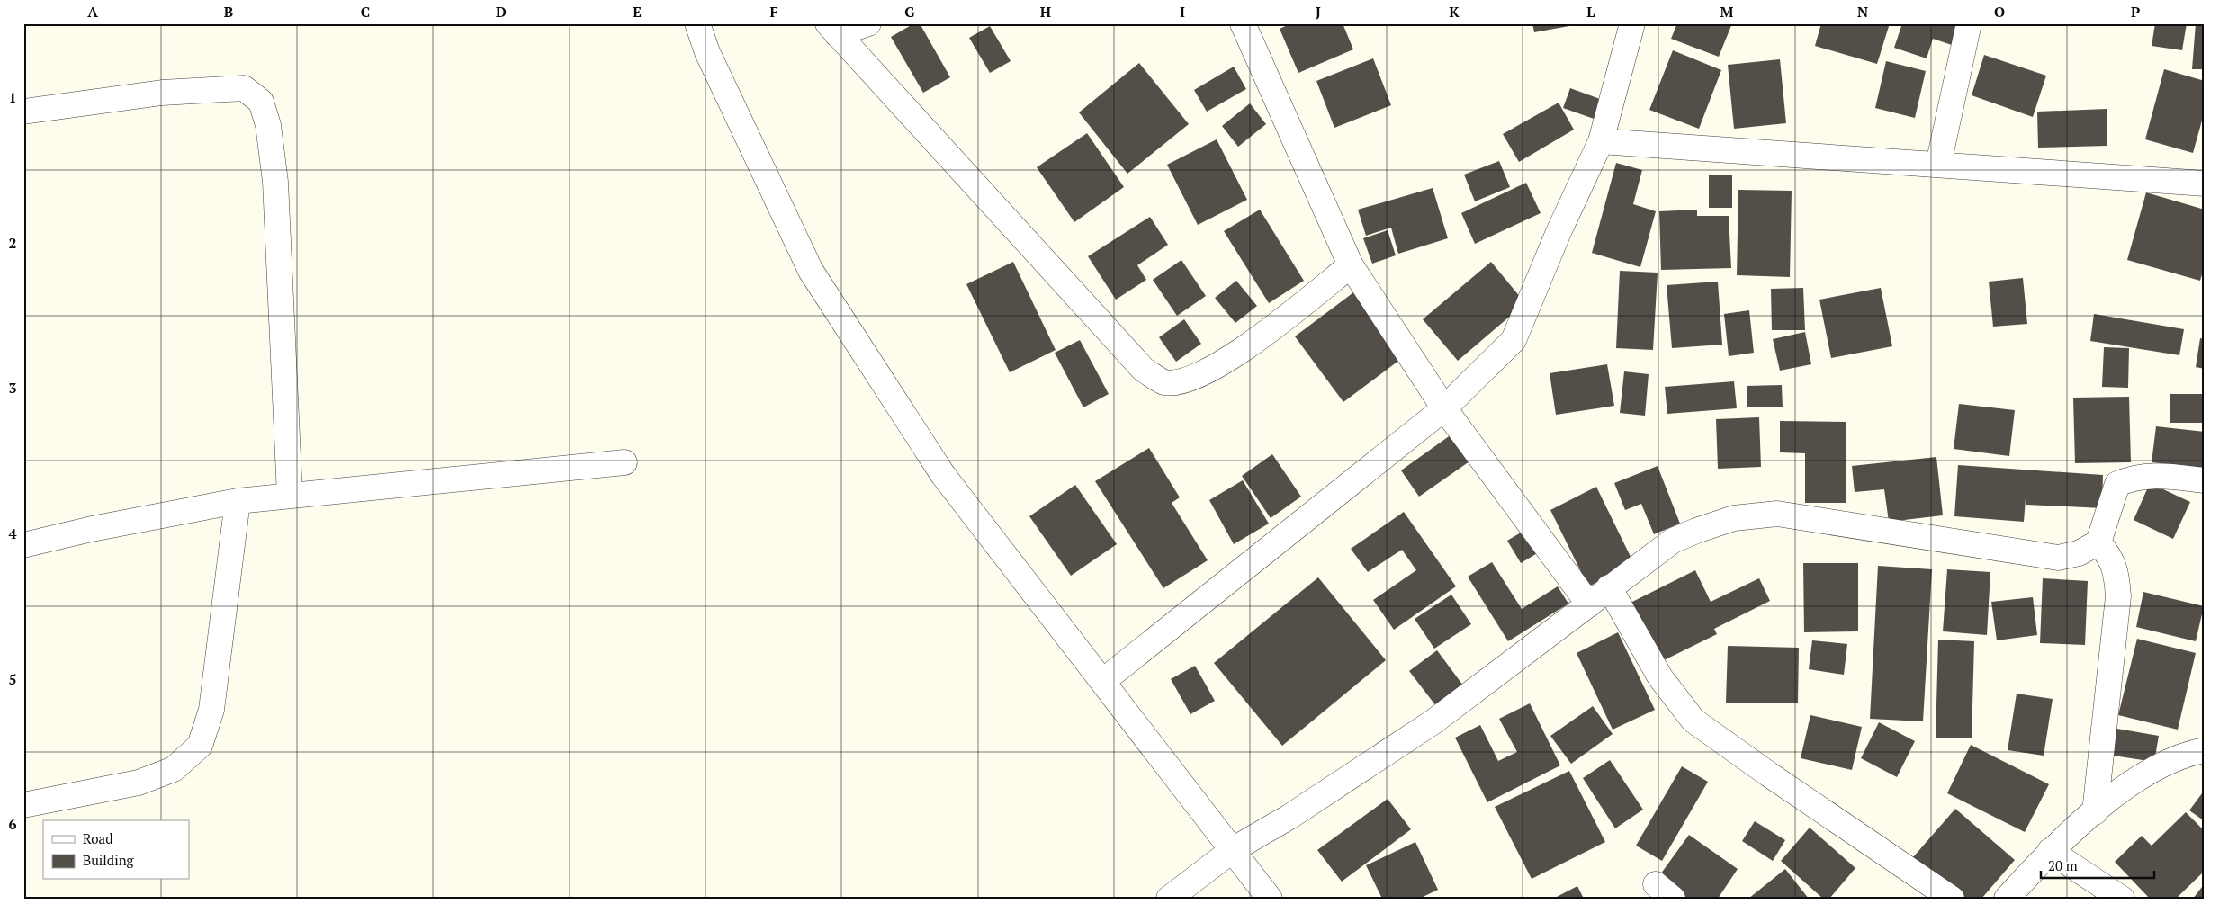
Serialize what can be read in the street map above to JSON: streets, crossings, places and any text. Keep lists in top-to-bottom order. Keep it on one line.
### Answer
{"legend":["Road","Building"],"scale_bar":"20 m","grid":{"columns":["A","B","C","D","E","F","G","H","I","J","K","L","M","N","O","P"],"rows":["1","2","3","4","5","6"]}}
